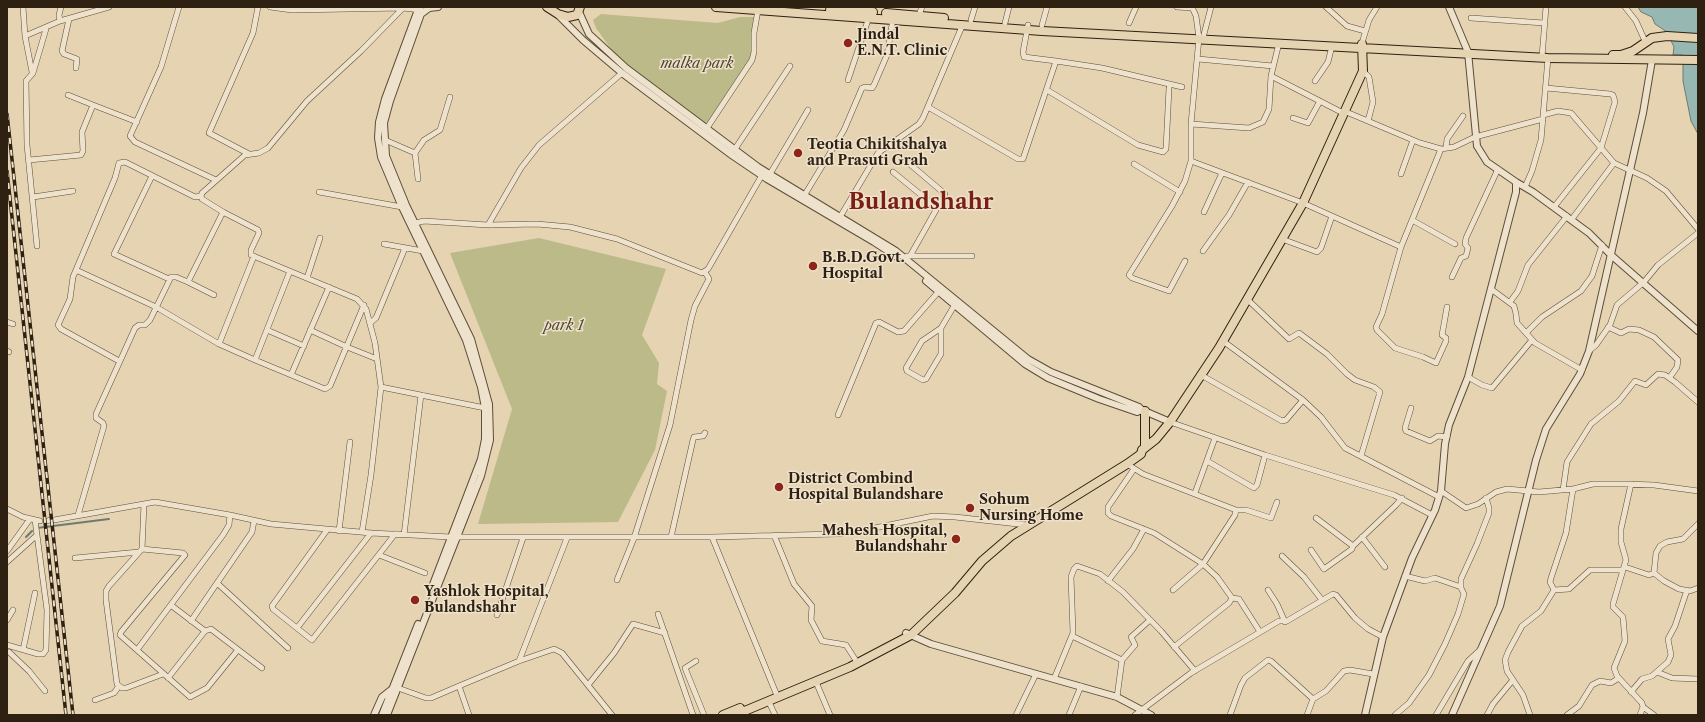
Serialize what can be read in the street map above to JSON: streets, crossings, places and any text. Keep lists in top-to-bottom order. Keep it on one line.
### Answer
{"districts":["Bulandshahr"],"parks":["malka park","park 1"],"places":["Jindal E.N.T. Clinic","Teotia Chikitshalya and Prasuti Grah","B.B.D.Govt. Hospital","District Combind Hospital Bulandshare","Sohum Nursing Home","Mahesh Hospital, Bulandshahr","Yashlok Hospital, Bulandshahr"]}
